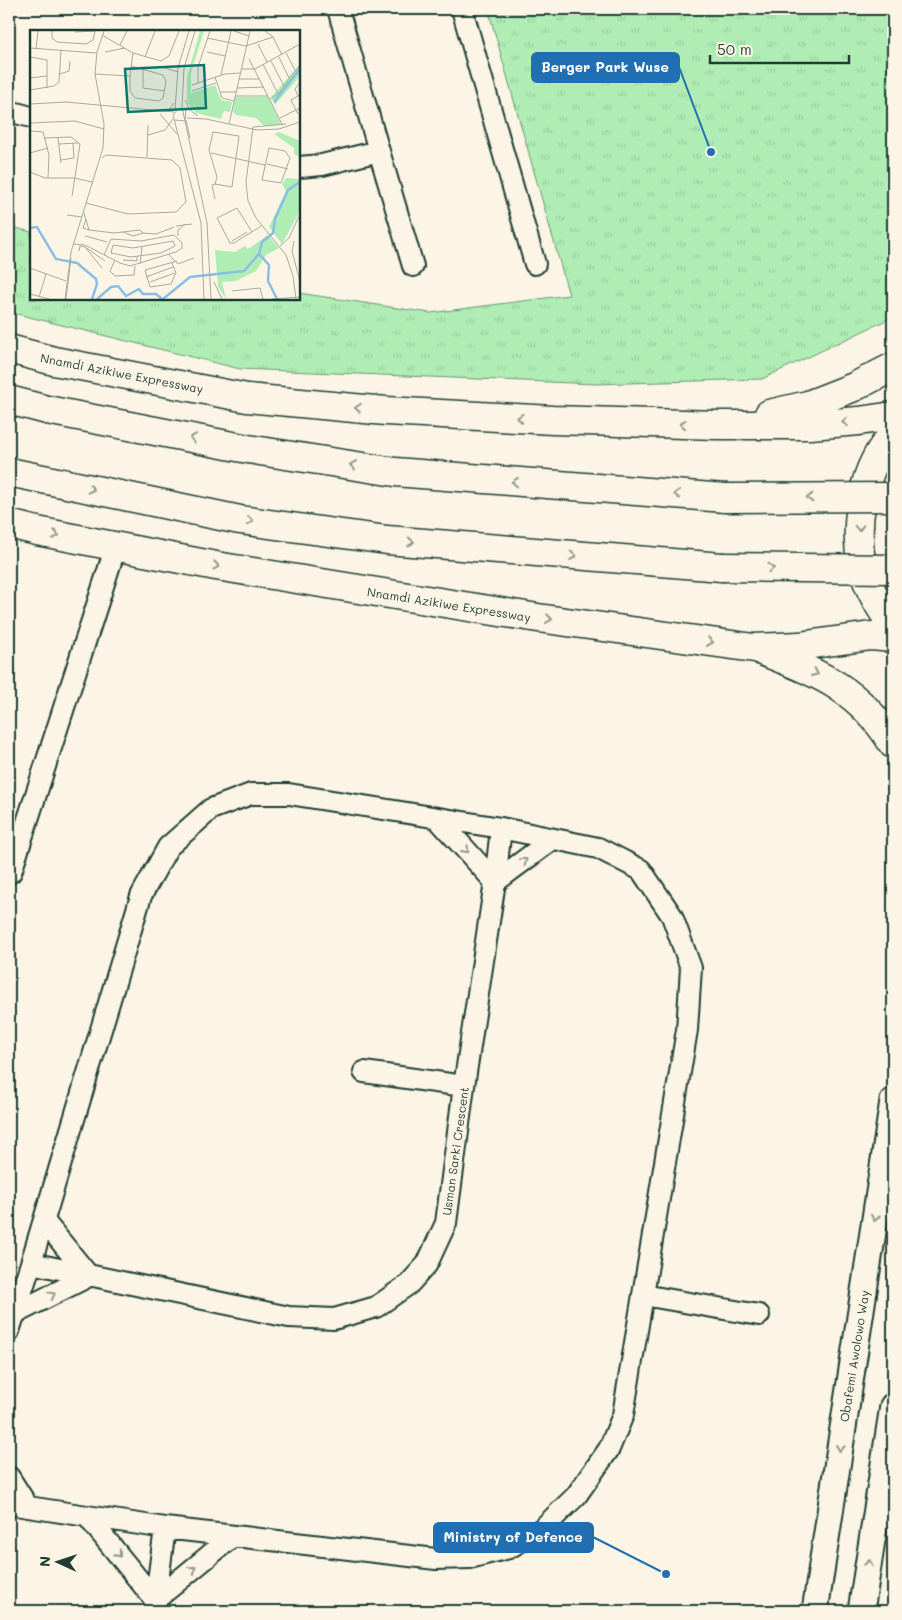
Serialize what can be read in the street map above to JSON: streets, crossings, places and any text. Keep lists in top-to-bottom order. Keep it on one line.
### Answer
{"streets":{"highway":["Nnamdi Azikiwe Expressway"],"main road":["Obafemi Awolowo Way"],"street":["Usman Sarki Crescent"]},"places":["Berger Park Wuse","Ministry of Defence"],"scale_bar":"50 m","north":"left"}
